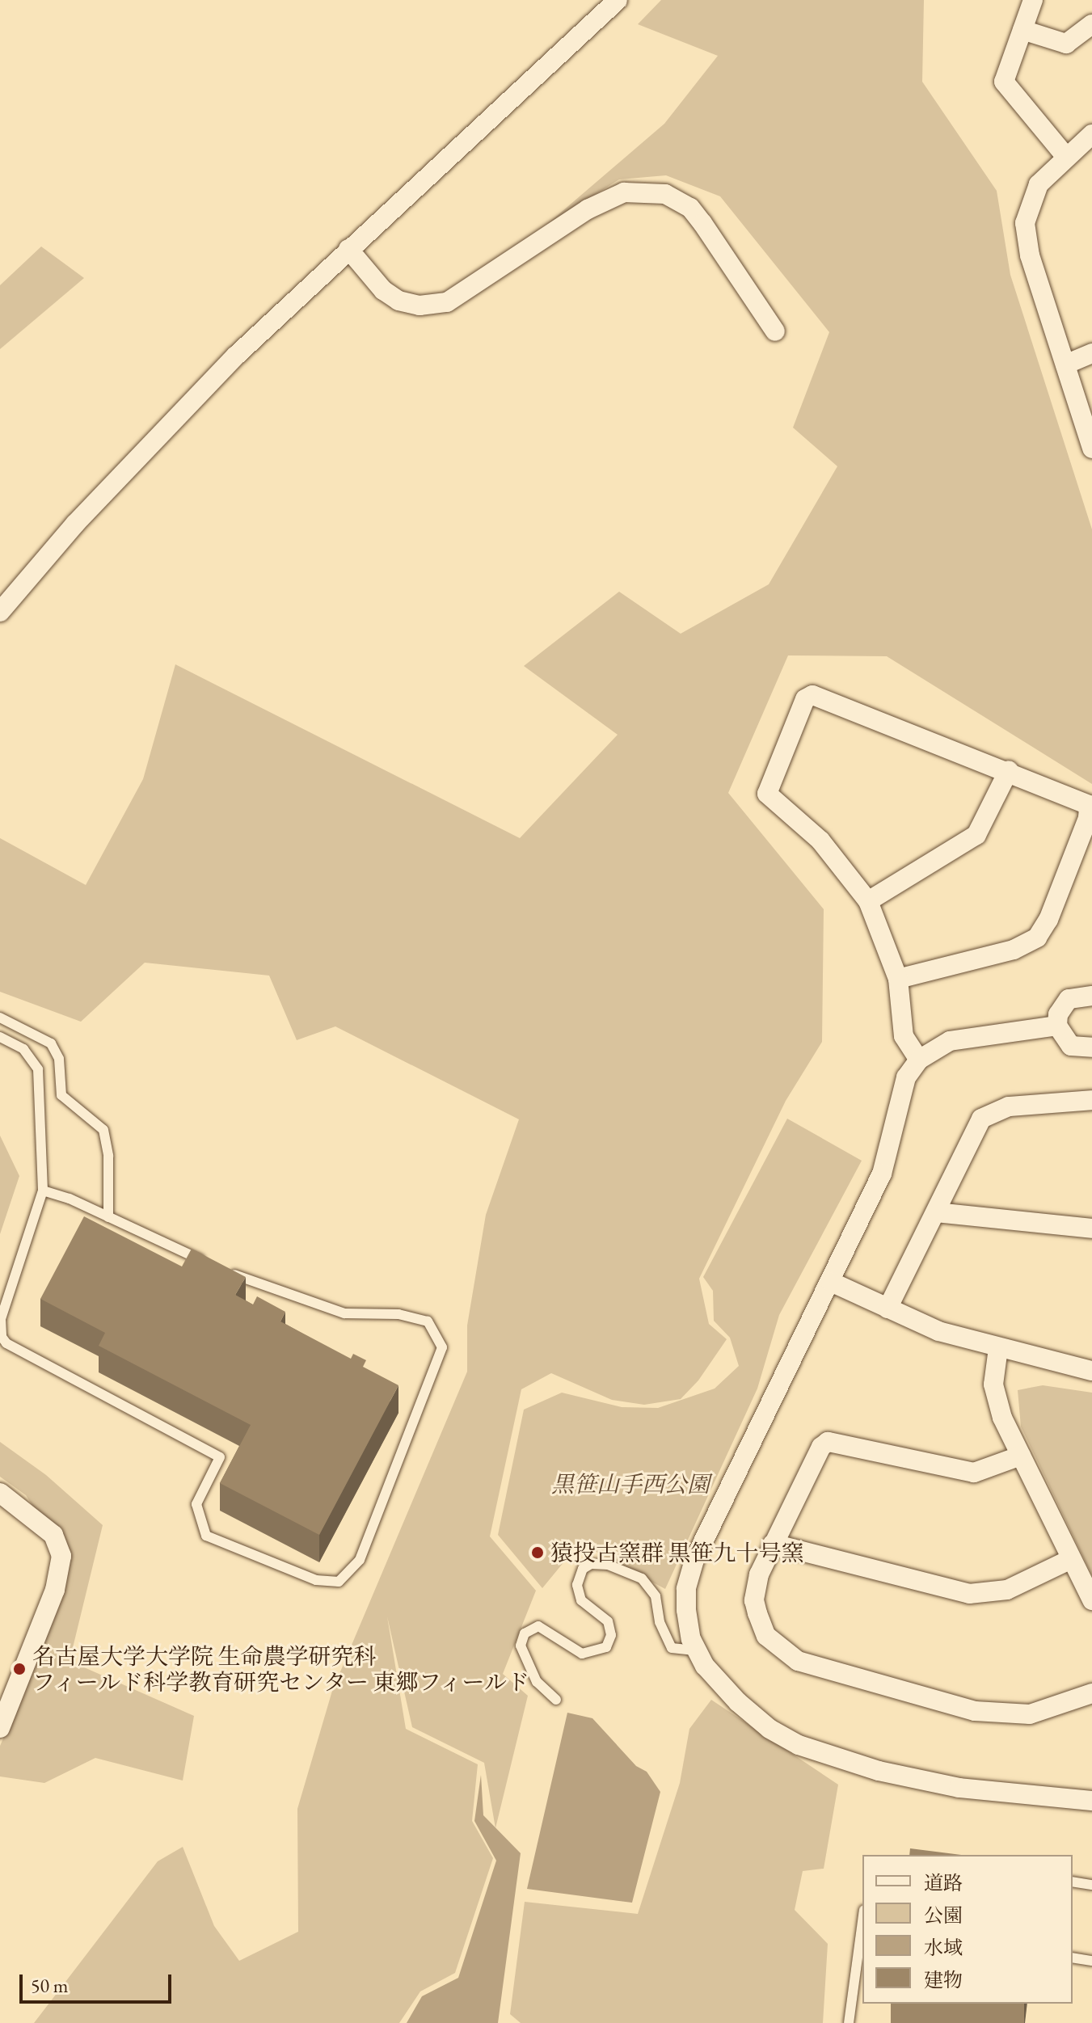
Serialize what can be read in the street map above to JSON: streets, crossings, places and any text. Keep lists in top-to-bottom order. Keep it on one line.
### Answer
{"parks":["黒笹山手西公園"],"places":["猿投古窯群 黒笹九十号窯","名古屋大学大学院 生命農学研究科 フィールド科学教育研究センター 東郷フィールド"],"legend":["道路","公園","水域","建物"],"scale_bar":"50 m"}
